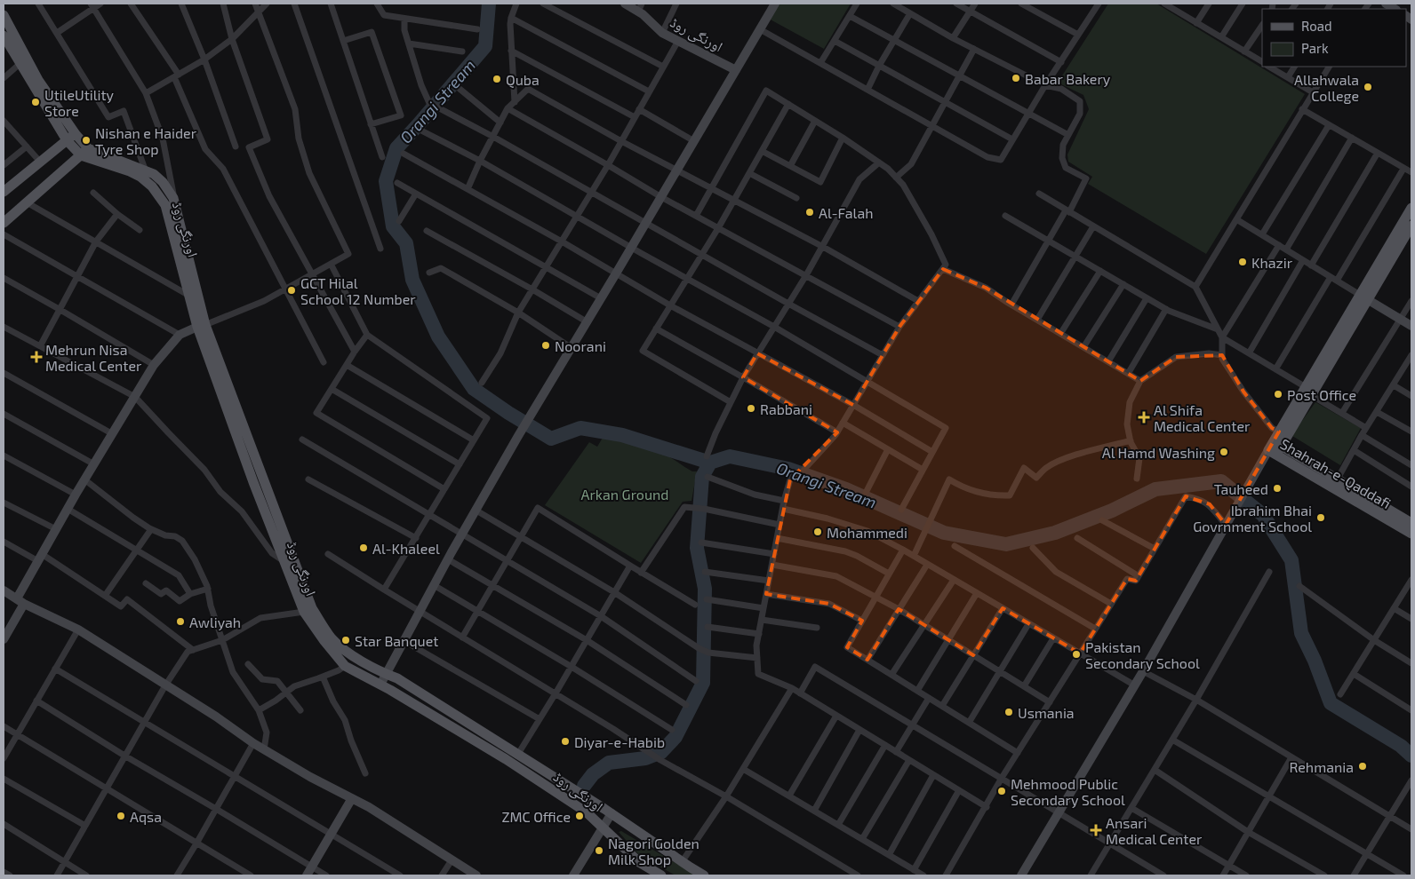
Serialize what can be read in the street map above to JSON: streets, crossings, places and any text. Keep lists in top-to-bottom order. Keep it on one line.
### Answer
{"streets":{"main road":["اورنگی روڈ","Shahrah-e-Qaddafi"]},"water":["Orangi Stream"],"parks":["Arkan Ground"],"places":{"other":["Babar Bakery","Quba","Allahwala College","UtileUtility Store","Nishan e Haider Tyre Shop","Al-Falah","Khazir","GCT Hilal School 12 Number","Noorani","Post Office","Rabbani","Al Hamd Washing","Tauheed","Ibrahim Bhai Govrnment School","Mohammedi","Al-Khaleel","Awliyah","Star Banquet","Pakistan Secondary School","Usmania","Diyar-e-Habib","Rehmania","Mehmood Public Secondary School","Aqsa","ZMC Office","Nagori Golden Milk Shop"],"health":["Mehrun Nisa Medical Center","Al Shifa Medical Center","Ansari Medical Center"]},"legend":["Road","Park"]}
